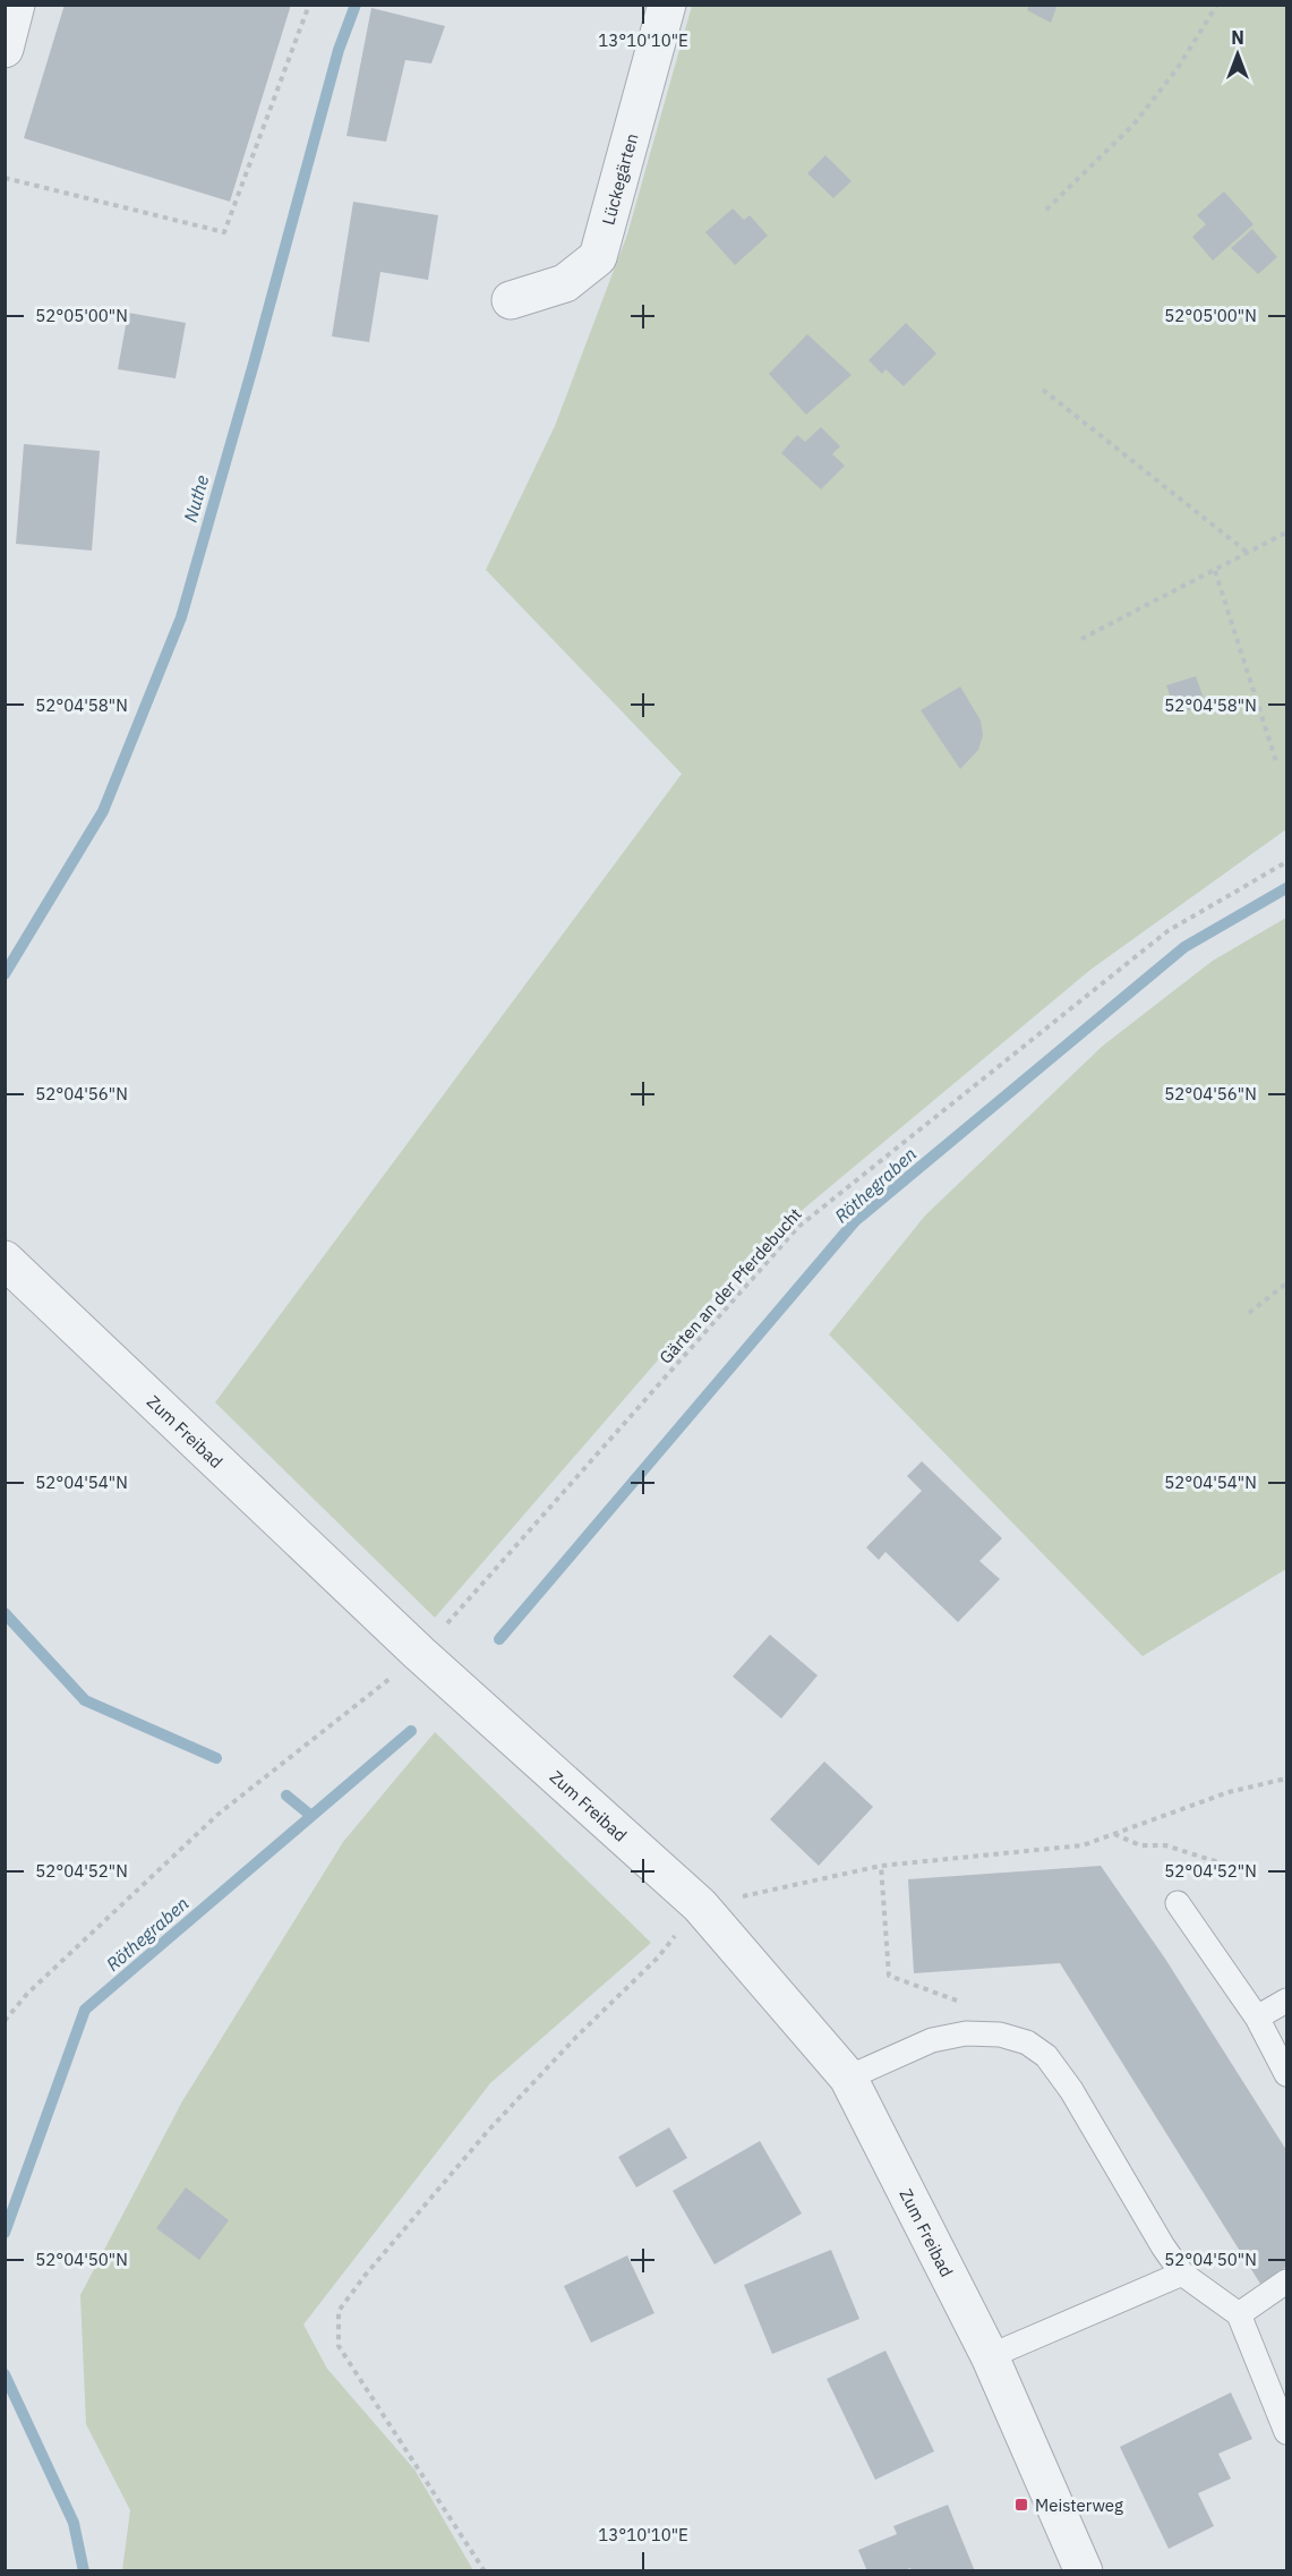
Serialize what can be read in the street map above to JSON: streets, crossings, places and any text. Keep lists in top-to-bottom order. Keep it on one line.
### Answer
{"streets":{"street":["Lückegärten","Zum Freibad"],"path":["Gärten an der Pferdebucht"]},"crossings":[["Gärten an der Pferdebucht","Zum Freibad"]],"water":["Nuthe","Röthegraben"],"places":{"transit":["Meisterweg"]},"north":"top","coordinates":["13°10'10\"E","52°05'00\"N","52°04'58\"N","52°04'56\"N","52°04'54\"N","52°04'52\"N","52°04'50\"N"]}
